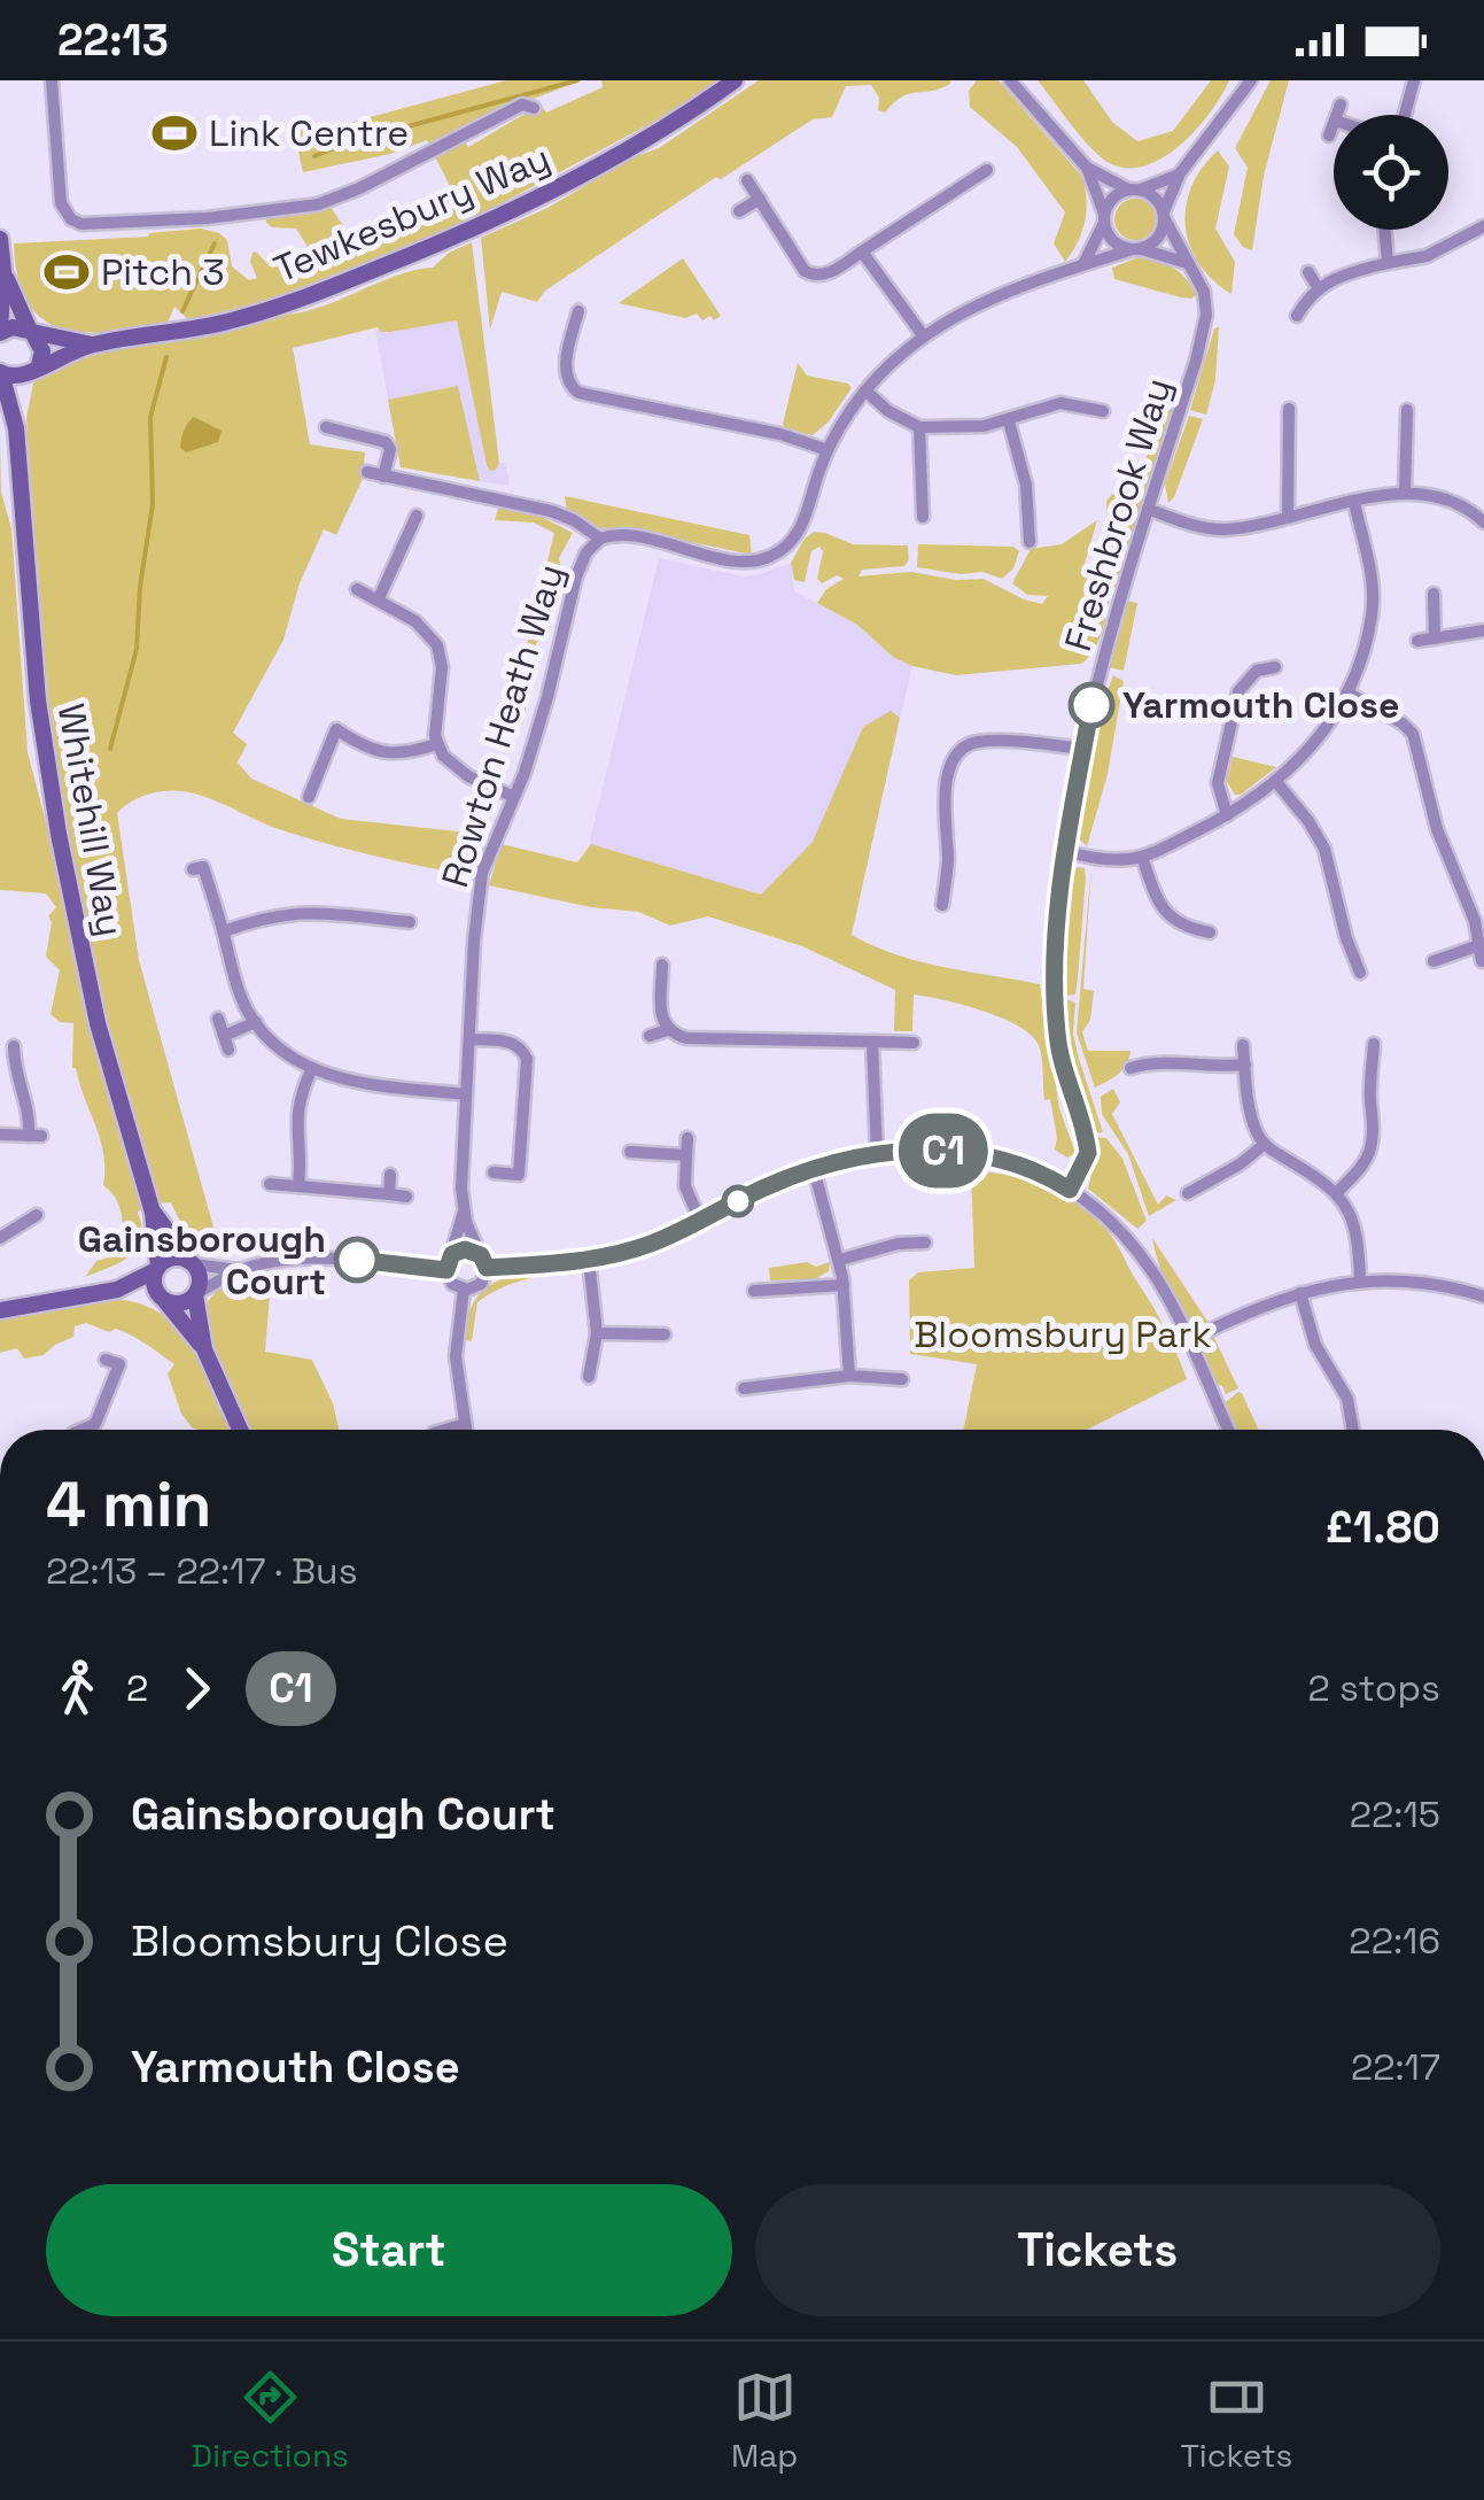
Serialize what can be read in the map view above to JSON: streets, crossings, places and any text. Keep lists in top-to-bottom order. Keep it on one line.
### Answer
{"streets":{"main road":["Tewkesbury Way","Whitehill Way"],"street":["Freshbrook Way","Rowton Heath Way"]},"crossings":[["Tewkesbury Way","Whitehill Way"]],"parks":["Bloomsbury Park"],"places":{"sports":["Link Centre","Pitch 3"],"other":["Yarmouth Close","Gainsborough Court"]},"lines":["bus line C1"],"page":{"status":"22:13","on_map":"C1","heading":["4 min","22:13 – 22:17 · Bus","£1.80"],"legs":["2","C1","2 stops"],"list":[{"name":"Gainsborough Court","value":"22:15"},{"name":"Bloomsbury Close","value":"22:16"},{"name":"Yarmouth Close","value":"22:17"}],"buttons":["Start","Tickets"],"tabs":["Directions","Map","Tickets"]}}
